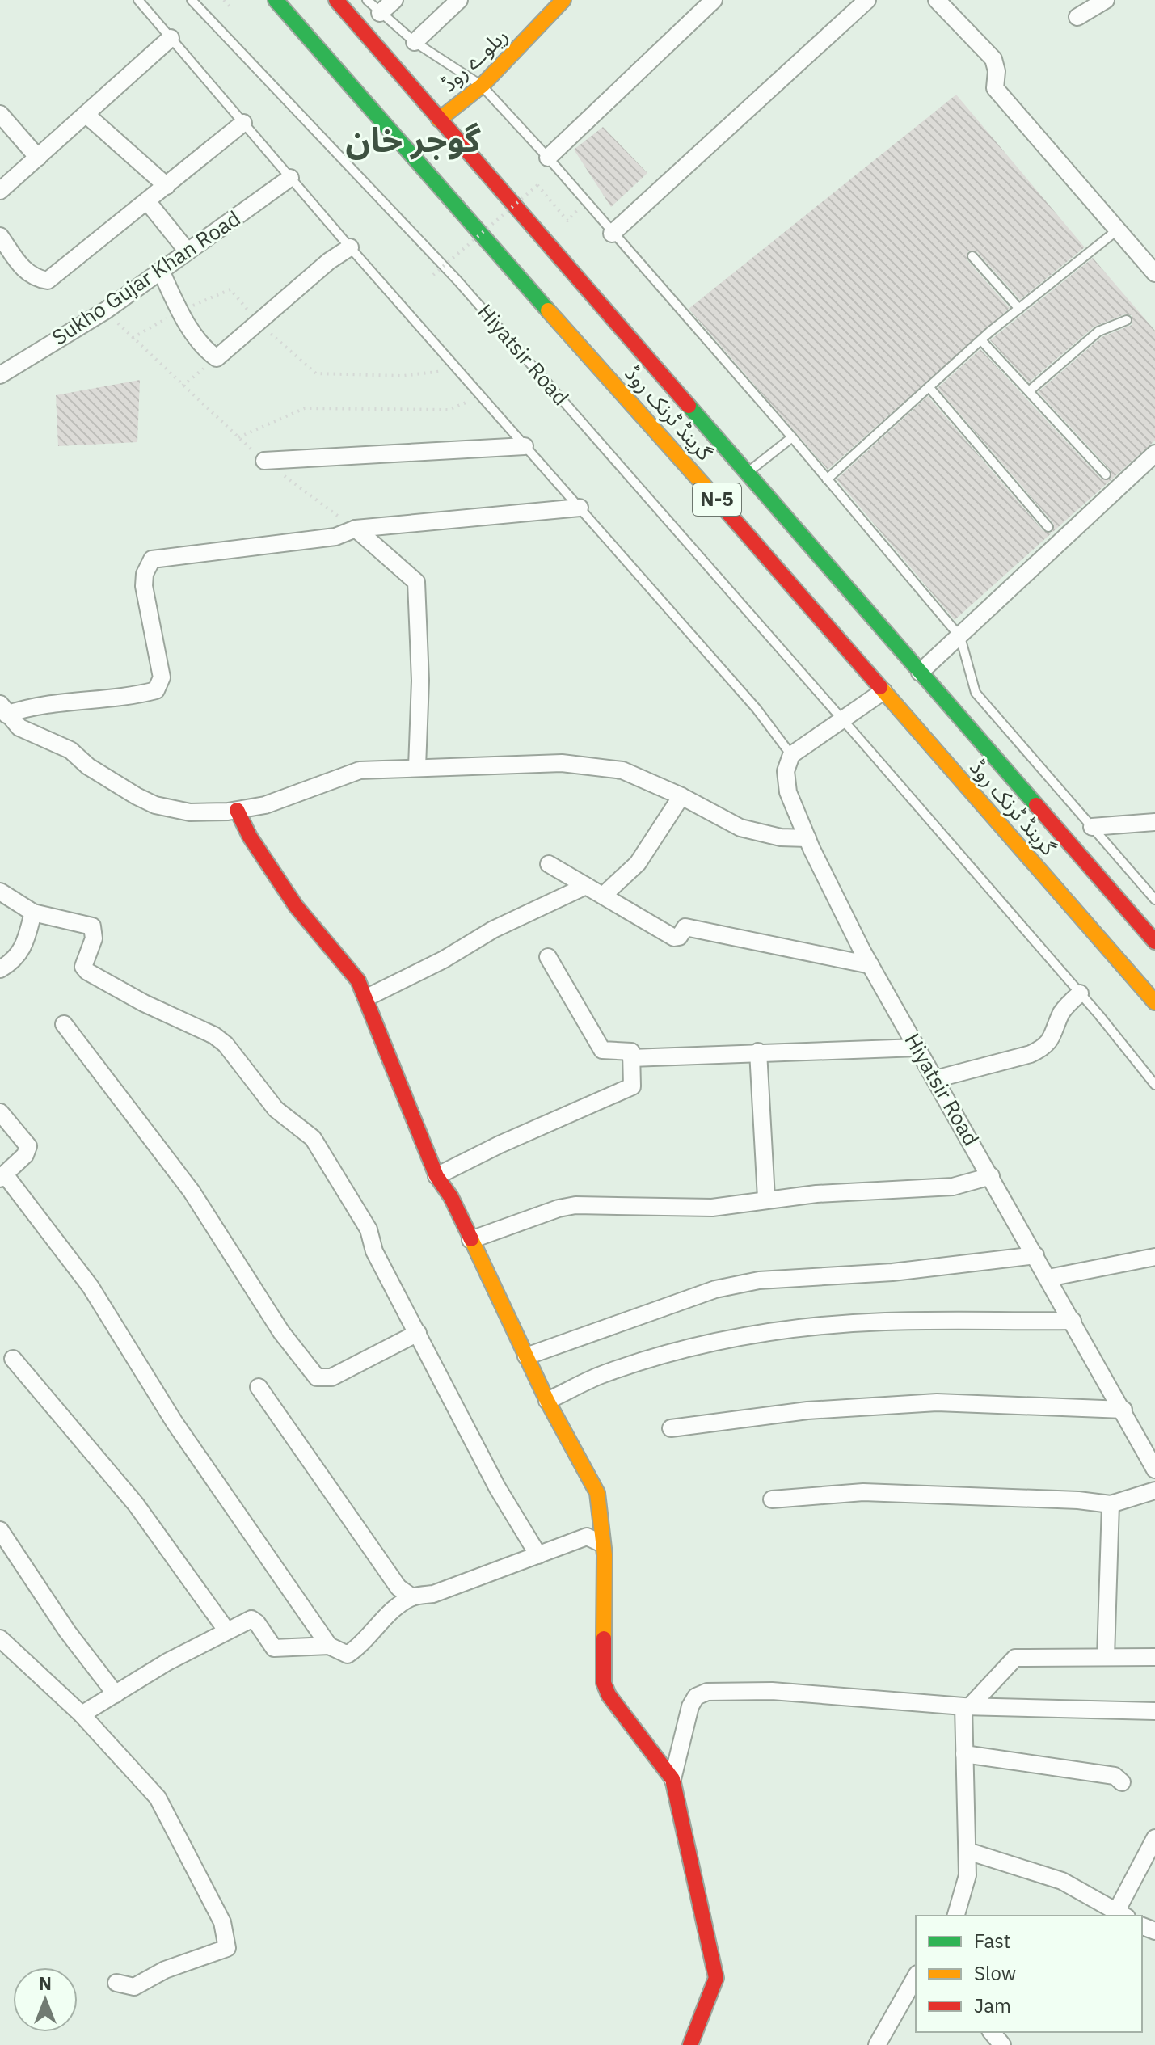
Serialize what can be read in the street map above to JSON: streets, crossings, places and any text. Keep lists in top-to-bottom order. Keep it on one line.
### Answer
{"streets":{"main road":["ریلوے روڈ","گرینڈ ٹرنک روڈ","N-5"],"street":["Sukho Gujar Khan Road","Hiyatsir Road"]},"crossings":[["ریلوے روڈ","گرینڈ ٹرنک روڈ"]],"districts":["گوجر خان"],"legend":["Fast","Slow","Jam"],"north":"top"}
